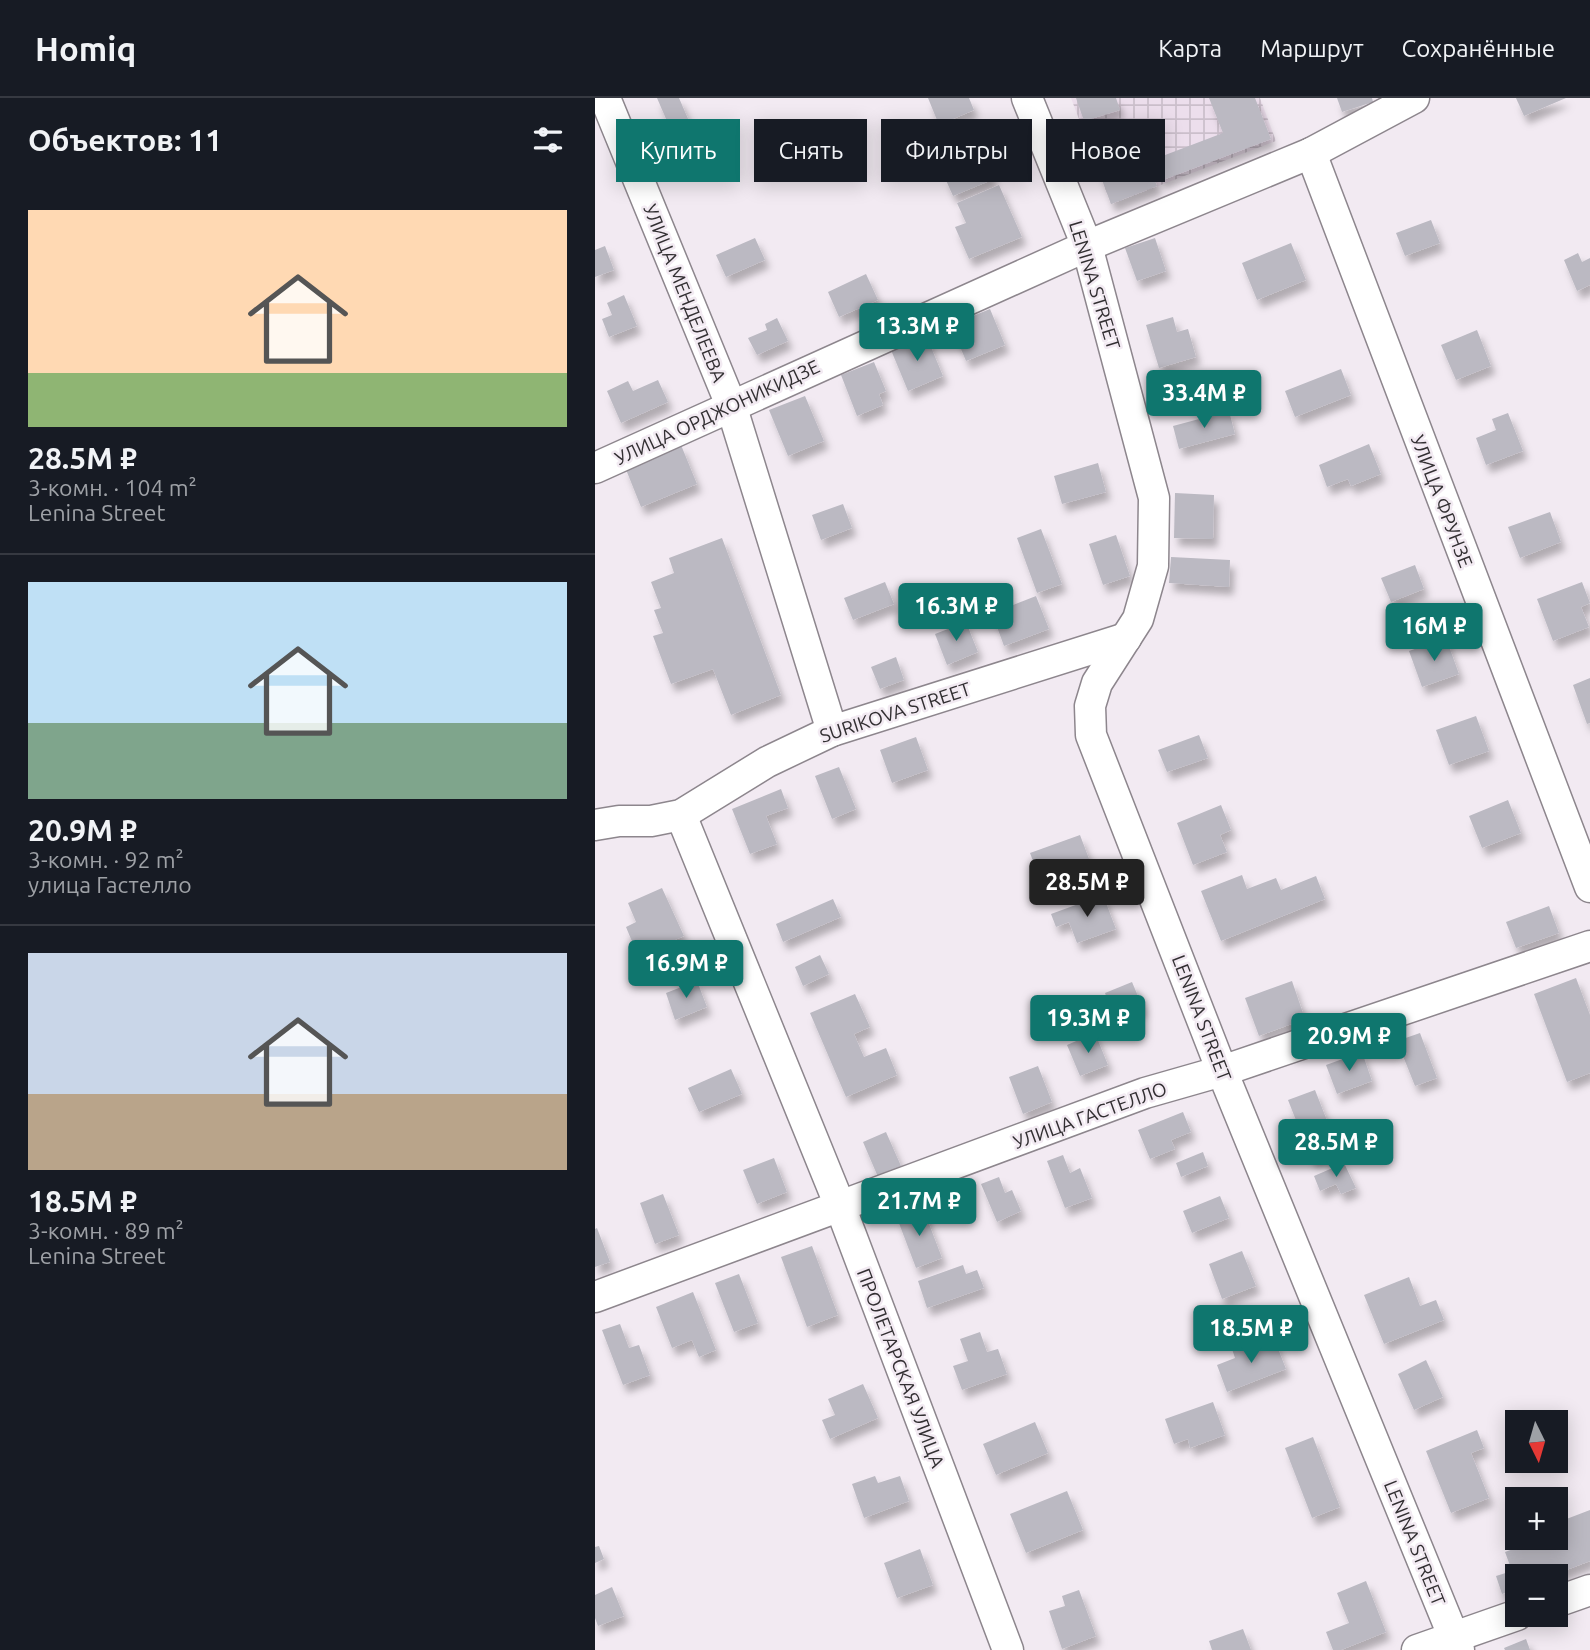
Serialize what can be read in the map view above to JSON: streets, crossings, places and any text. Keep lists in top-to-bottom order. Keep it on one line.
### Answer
{"streets":{"street":["LENINA STREET","УЛИЦА МЕНДЕЛЕЕВА","УЛИЦА ОРДЖОНИКИДЗЕ","УЛИЦА ФРУНЗЕ","SURIKOVA STREET","УЛИЦА ГАСТЕЛЛО","ПРОЛЕТАРСКАЯ УЛИЦА"]},"crossings":[["LENINA STREET","УЛИЦА ОРДЖОНИКИДЗЕ"],["LENINA STREET","SURIKOVA STREET"],["LENINA STREET","УЛИЦА ГАСТЕЛЛО"],["УЛИЦА МЕНДЕЛЕЕВА","УЛИЦА ОРДЖОНИКИДЗЕ"],["УЛИЦА МЕНДЕЛЕЕВА","SURIKOVA STREET"],["УЛИЦА ОРДЖОНИКИДЗЕ","УЛИЦА ФРУНЗЕ"],["SURIKOVA STREET","ПРОЛЕТАРСКАЯ УЛИЦА"],["УЛИЦА ГАСТЕЛЛО","ПРОЛЕТАРСКАЯ УЛИЦА"]],"north":"bottom","page":{"header":"Homiq","nav":["Карта","Маршрут","Сохранённые"],"heading":"Объектов: 11","chip":["Купить","Снять","Фильтры","Новое"],"list":[{"name":"28.5M ₽","note":"3-комн. · 104 m² · Lenina Street"},{"name":"20.9M ₽","note":"3-комн. · 92 m² · улица Гастелло"},{"name":"18.5M ₽","note":"3-комн. · 89 m² · Lenina Street"}],"price":["13.3M ₽","33.4M ₽","16.3M ₽","16M ₽","28.5M ₽","16.9M ₽","19.3M ₽","20.9M ₽","28.5M ₽","21.7M ₽","18.5M ₽"],"map_buttons":["+","−"]}}
